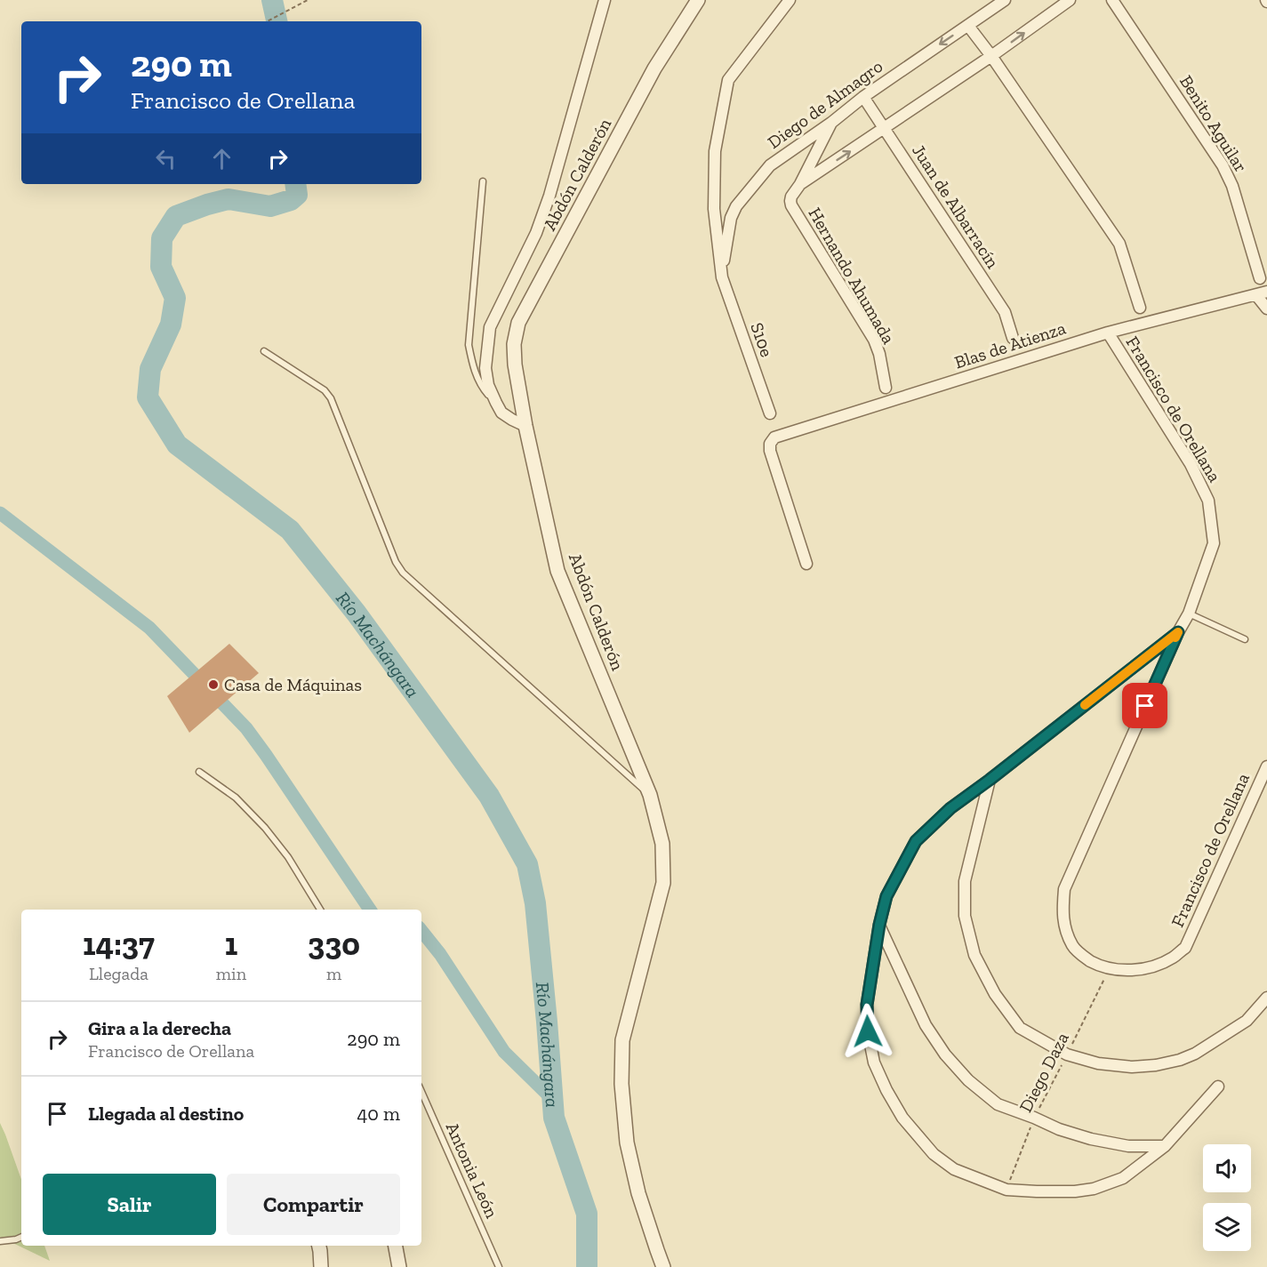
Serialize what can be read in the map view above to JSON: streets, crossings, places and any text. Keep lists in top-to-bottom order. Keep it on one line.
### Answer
{"streets":{"street":["Diego de Almagro","Benito Aguilar","Abdón Calderón","Juan de Albarracín","Hernando Ahumada","S10e","Blas de Atienza","Francisco de Orellana"],"lane":["Antonia León"],"path":["Diego Daza"]},"crossings":[["Diego de Almagro","Juan de Albarracín"],["Diego de Almagro","S10e"],["Diego de Almagro","Francisco de Orellana"],["Blas de Atienza","Francisco de Orellana"],["Francisco de Orellana","Diego Daza"]],"water":["Río Machángara"],"places":["Casa de Máquinas"],"page":{"turn":["290 m","Francisco de Orellana"],"eta":["14:37","Llegada","1","min","330","m"],"list":[{"name":"Gira a la derecha","note":"Francisco de Orellana","value":"290 m"},{"name":"Llegada al destino","value":"40 m"}],"buttons":["Salir","Compartir"]}}
